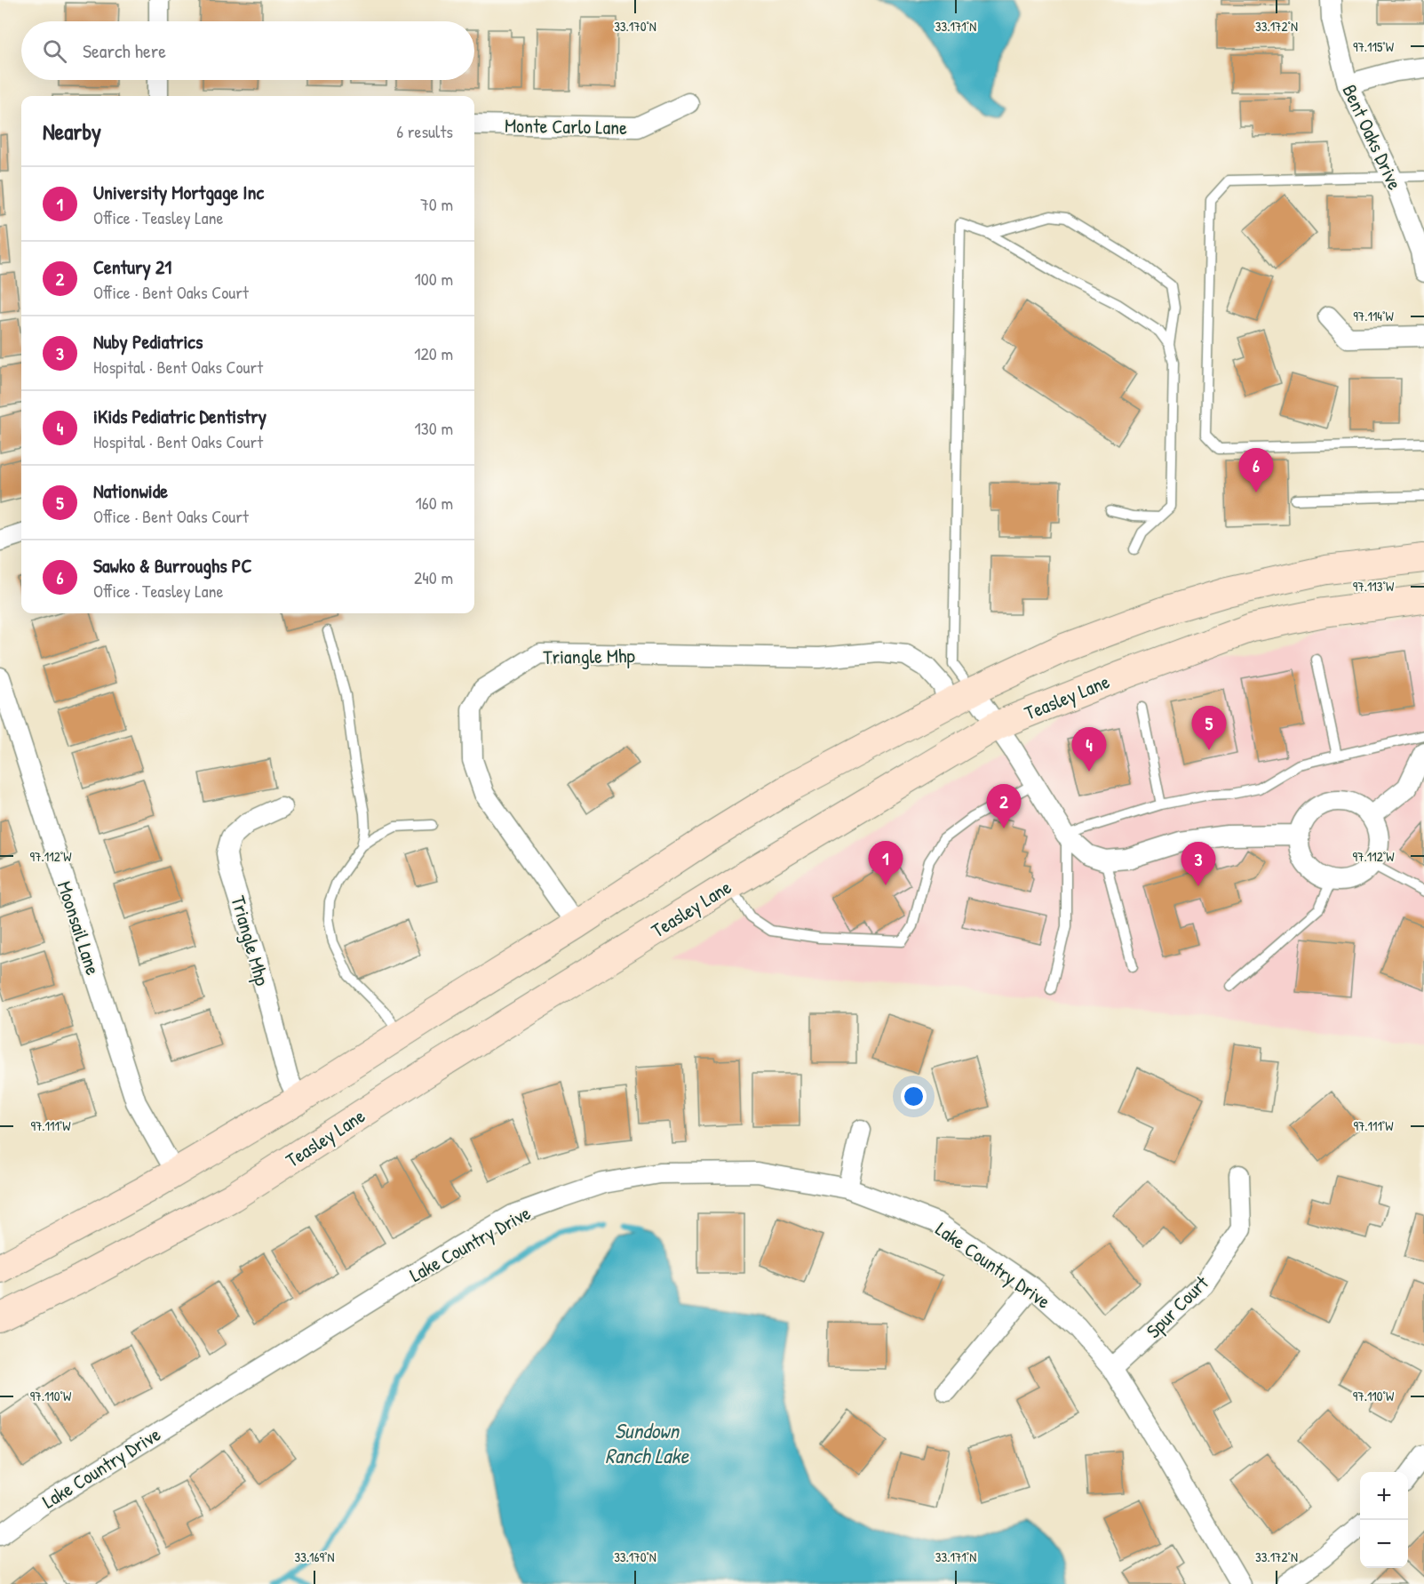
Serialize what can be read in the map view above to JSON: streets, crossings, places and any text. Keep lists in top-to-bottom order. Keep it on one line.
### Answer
{"streets":{"main road":["Teasley Lane"],"street":["Monte Carlo Lane","Bent Oaks Drive","Triangle Mhp","Moonsail Lane","Lake Country Drive","Spur Court"]},"crossings":[["Lake Country Drive","Spur Court"]],"water":["Sundown Ranch Lake"],"page":{"search":"Search here","heading":["Nearby","6 results"],"list":[{"mark":"1","name":"University Mortgage Inc","note":"Office · Teasley Lane","value":"70 m"},{"mark":"2","name":"Century 21","note":"Office · Bent Oaks Court","value":"100 m"},{"mark":"3","name":"Nuby Pediatrics","note":"Hospital · Bent Oaks Court","value":"120 m"},{"mark":"4","name":"iKids Pediatric Dentistry","note":"Hospital · Bent Oaks Court","value":"130 m"},{"mark":"5","name":"Nationwide","note":"Office · Bent Oaks Court","value":"160 m"},{"mark":"6","name":"Sawko & Burroughs PC","note":"Office · Teasley Lane","value":"240 m"}],"pins":["6","5","4","2","1","3"],"map_buttons":["+","−"]},"coordinates":["33.170°N","33.171°N","33.172°N","97.115°W","97.114°W","97.113°W","97.112°W","97.111°W","97.110°W","33.169°N"]}
